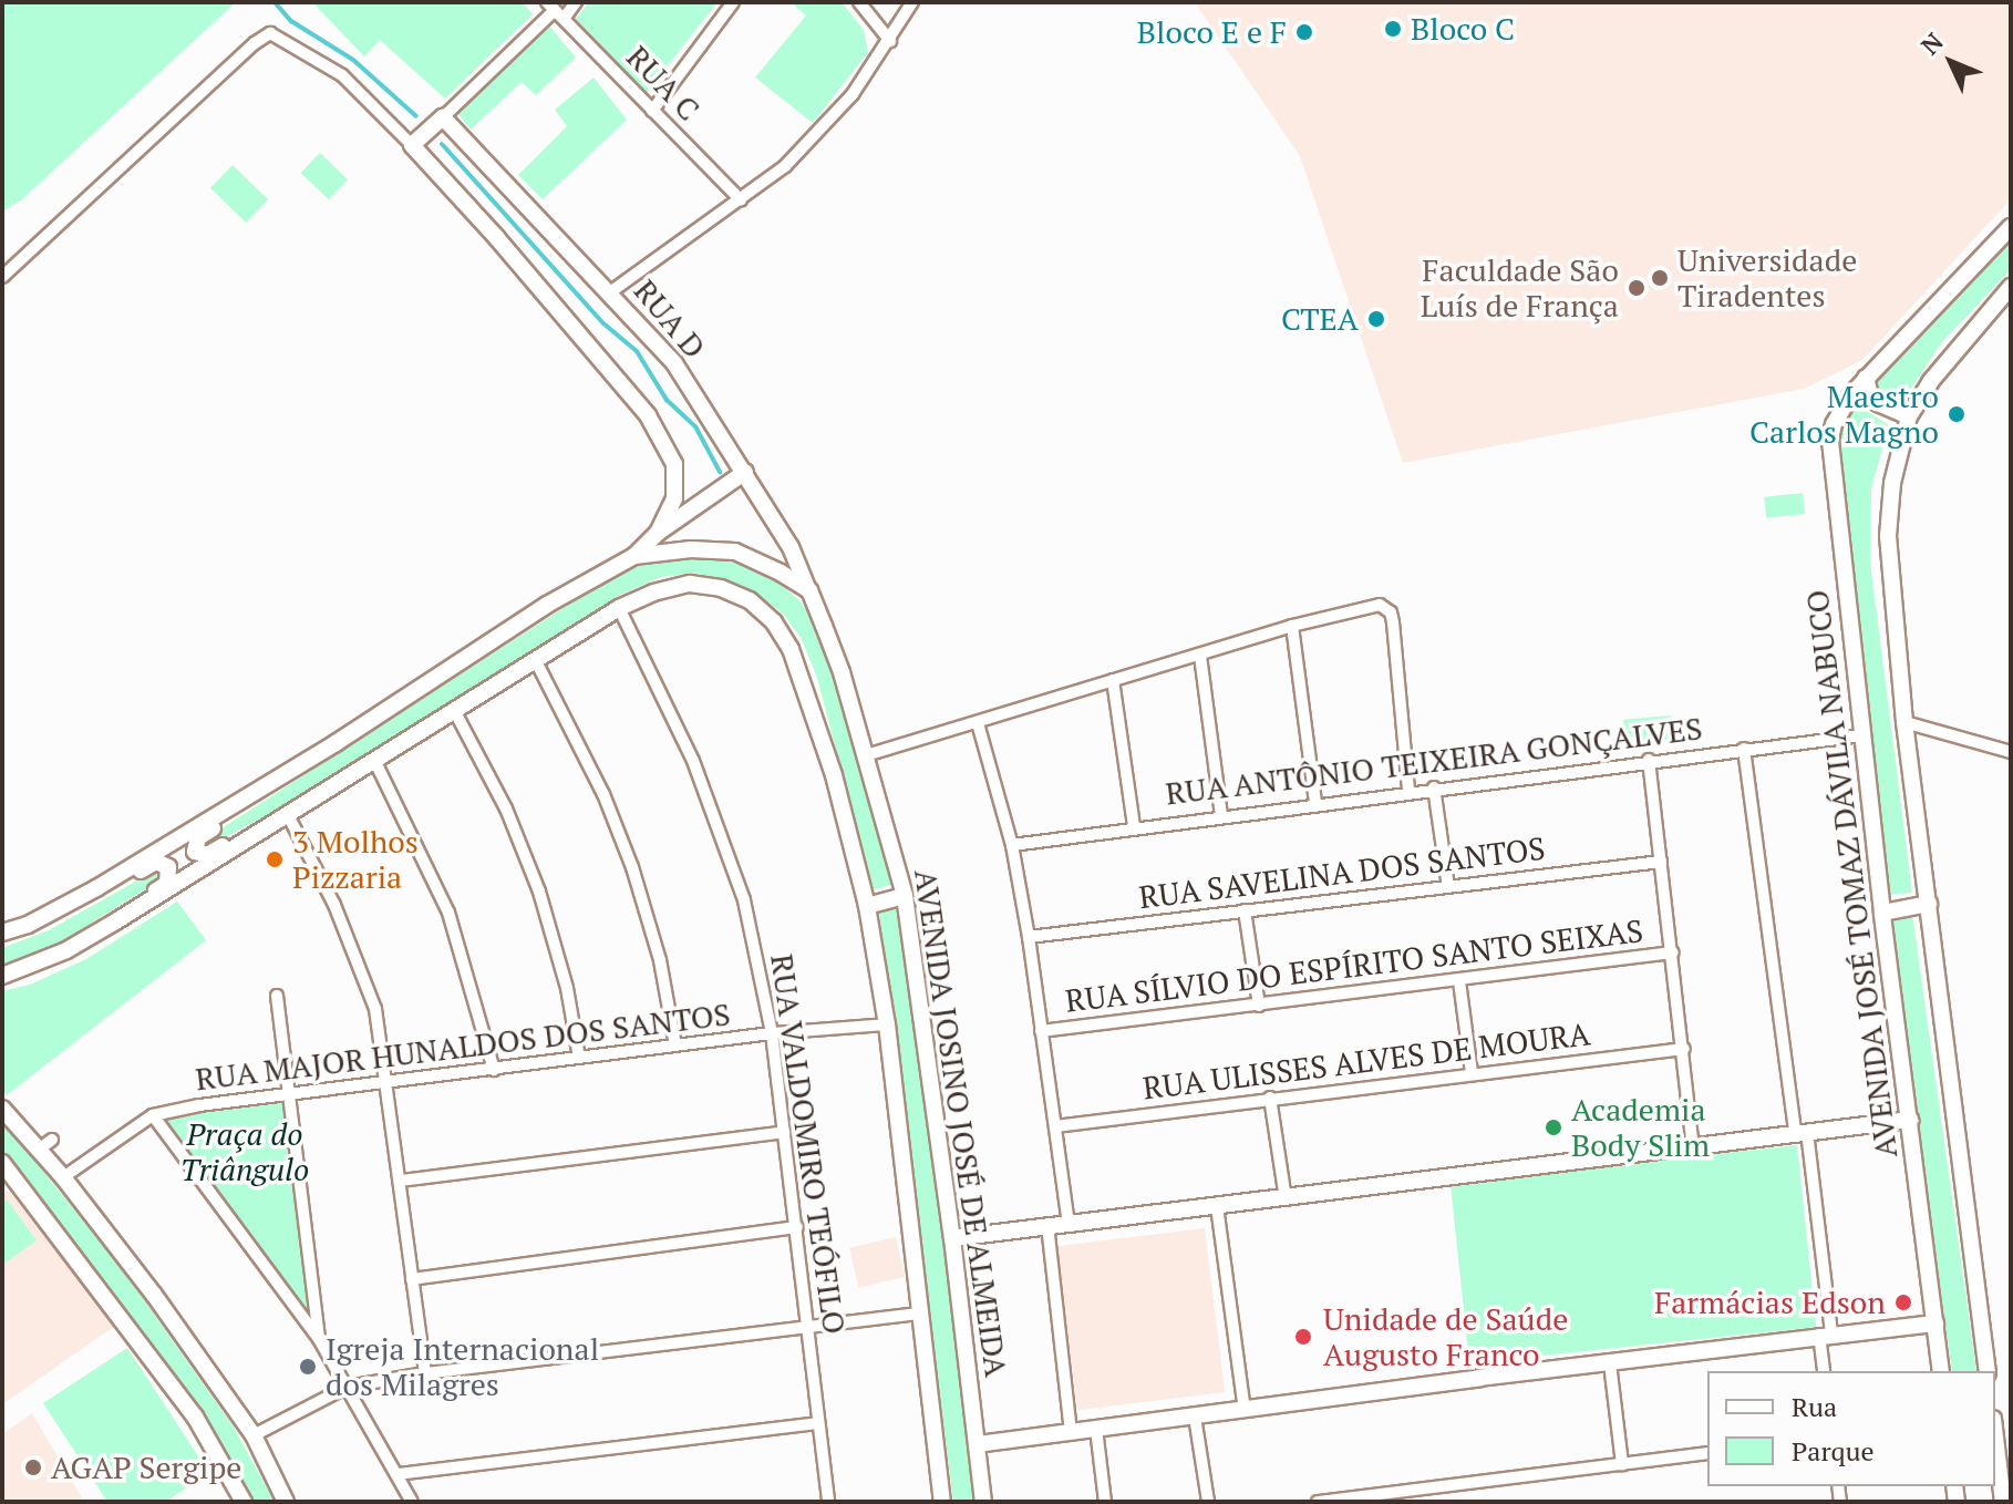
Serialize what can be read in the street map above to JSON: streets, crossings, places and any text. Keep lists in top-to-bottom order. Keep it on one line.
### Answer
{"streets":{"main road":["RUA D","AVENIDA JOSÉ TOMAZ DÁVILA NABUCO","AVENIDA JOSINO JOSÉ DE ALMEIDA"],"street":["RUA C","RUA ANTÔNIO TEIXEIRA GONÇALVES","RUA SAVELINA DOS SANTOS","RUA SÍLVIO DO ESPÍRITO SANTO SEIXAS","RUA MAJOR HUNALDOS DOS SANTOS","RUA ULISSES ALVES DE MOURA","RUA VALDOMIRO TEÓFILO"]},"crossings":[["RUA D","AVENIDA JOSINO JOSÉ DE ALMEIDA"],["RUA ANTÔNIO TEIXEIRA GONÇALVES","AVENIDA JOSÉ TOMAZ DÁVILA NABUCO"],["RUA MAJOR HUNALDOS DOS SANTOS","AVENIDA JOSINO JOSÉ DE ALMEIDA"],["RUA MAJOR HUNALDOS DOS SANTOS","RUA VALDOMIRO TEÓFILO"],["AVENIDA JOSINO JOSÉ DE ALMEIDA","RUA VALDOMIRO TEÓFILO"]],"parks":["Praça do Triângulo"],"places":["Bloco C","Bloco E e F","Universidade Tiradentes","Faculdade São Luís de França","CTEA","Maestro Carlos Magno","3 Molhos Pizzaria","Academia Body Slim","Farmácias Edson","Unidade de Saúde Augusto Franco","Igreja Internacional dos Milagres","AGAP Sergipe"],"legend":["Rua","Parque"],"north":"top left"}
